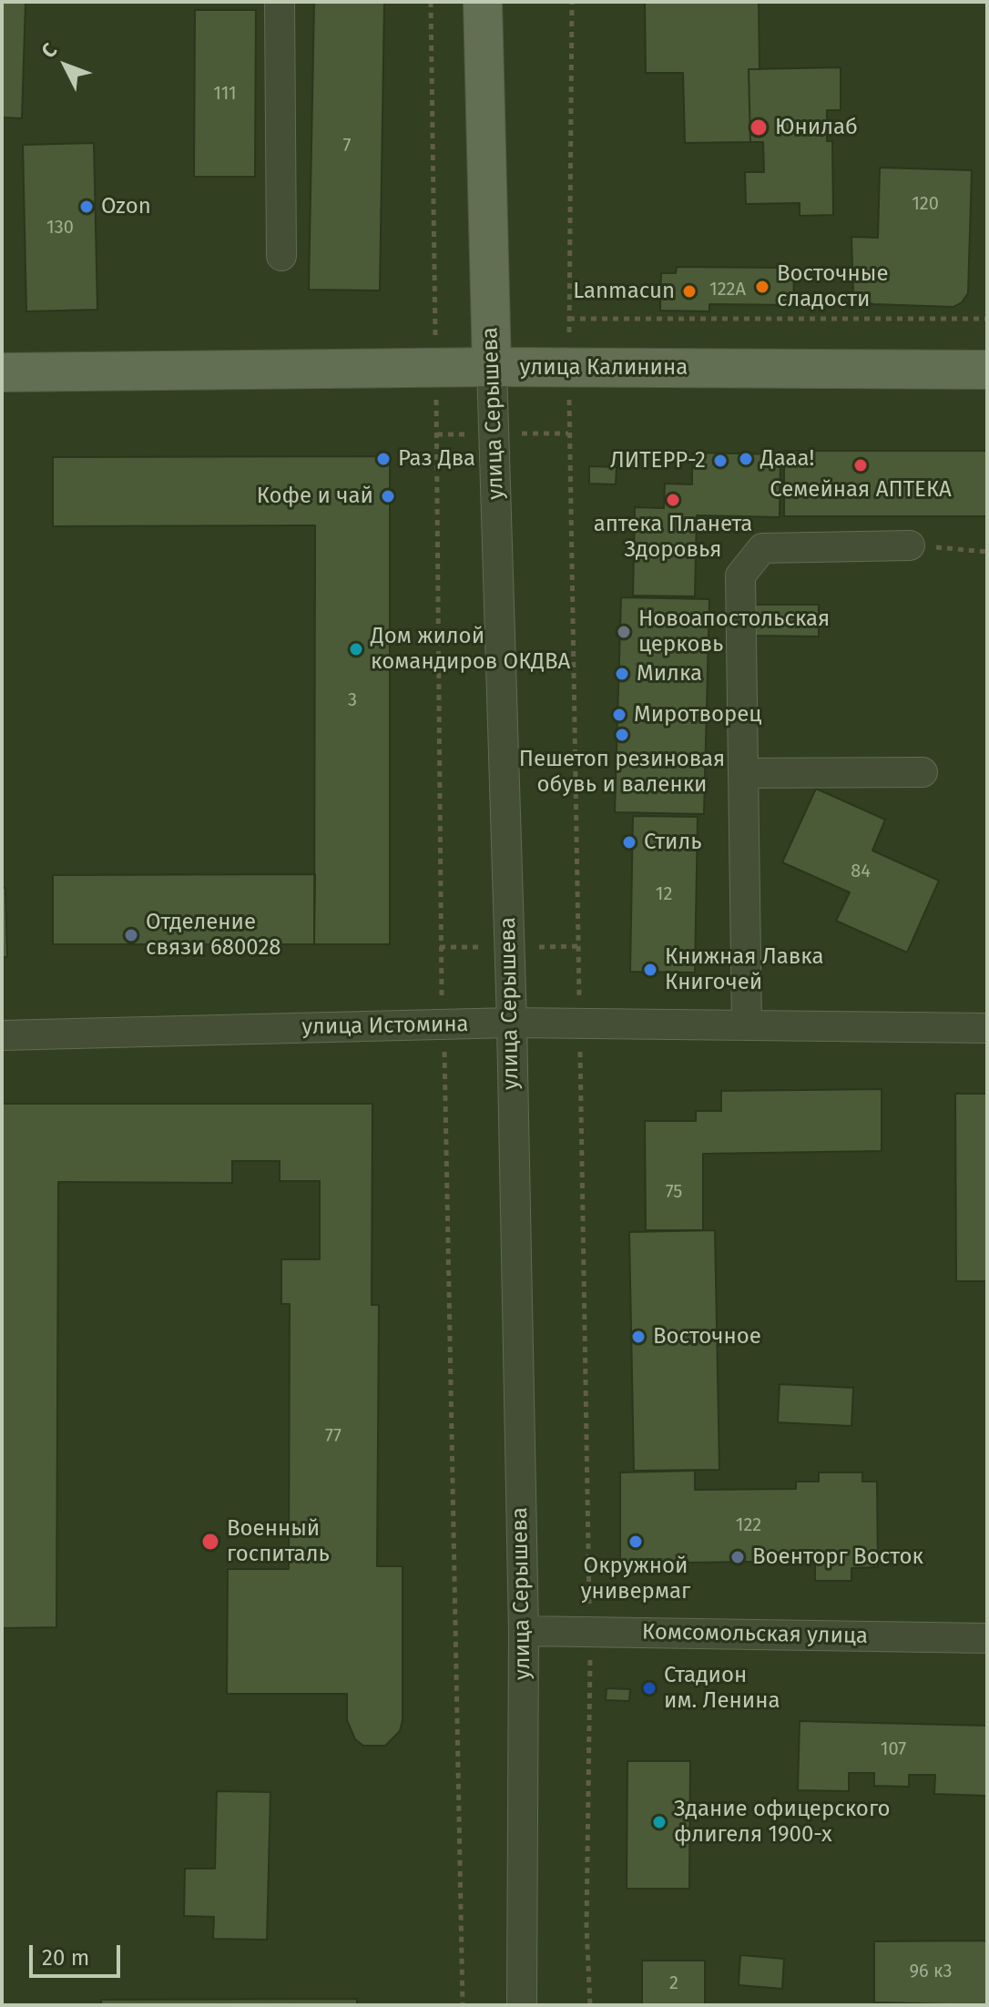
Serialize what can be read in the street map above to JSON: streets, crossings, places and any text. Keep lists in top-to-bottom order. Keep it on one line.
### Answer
{"streets":{"main road":["улица Калинина","улица Серышева"],"street":["улица Истомина","Комсомольская улица"]},"crossings":[["улица Калинина","улица Серышева"],["улица Серышева","улица Истомина"],["улица Серышева","Комсомольская улица"]],"places":["Юнилаб","Ozon","Восточные сладости","Lanmacun","Раз Два","Дааа!","ЛИТЕРР-2","Семейная АПТЕКА","Кофе и чай","аптека Планета Здоровья","Новоапостольская церковь","Дом жилой командиров ОКДВА","Милка","Миротворец","Пешетоп резиновая обувь и валенки","Стиль","Отделение связи 680028","Книжная Лавка Книгочей","Восточное","Военный госпиталь","Окружной универмаг","Военторг Восток","Стадион им. Ленина","Здание офицерского флигеля 1900-х"],"house_numbers":["111","7","120","130","122А","3","84","12","75","77","122","107","96 к3","2"],"scale_bar":"20 m","north":"top left"}
